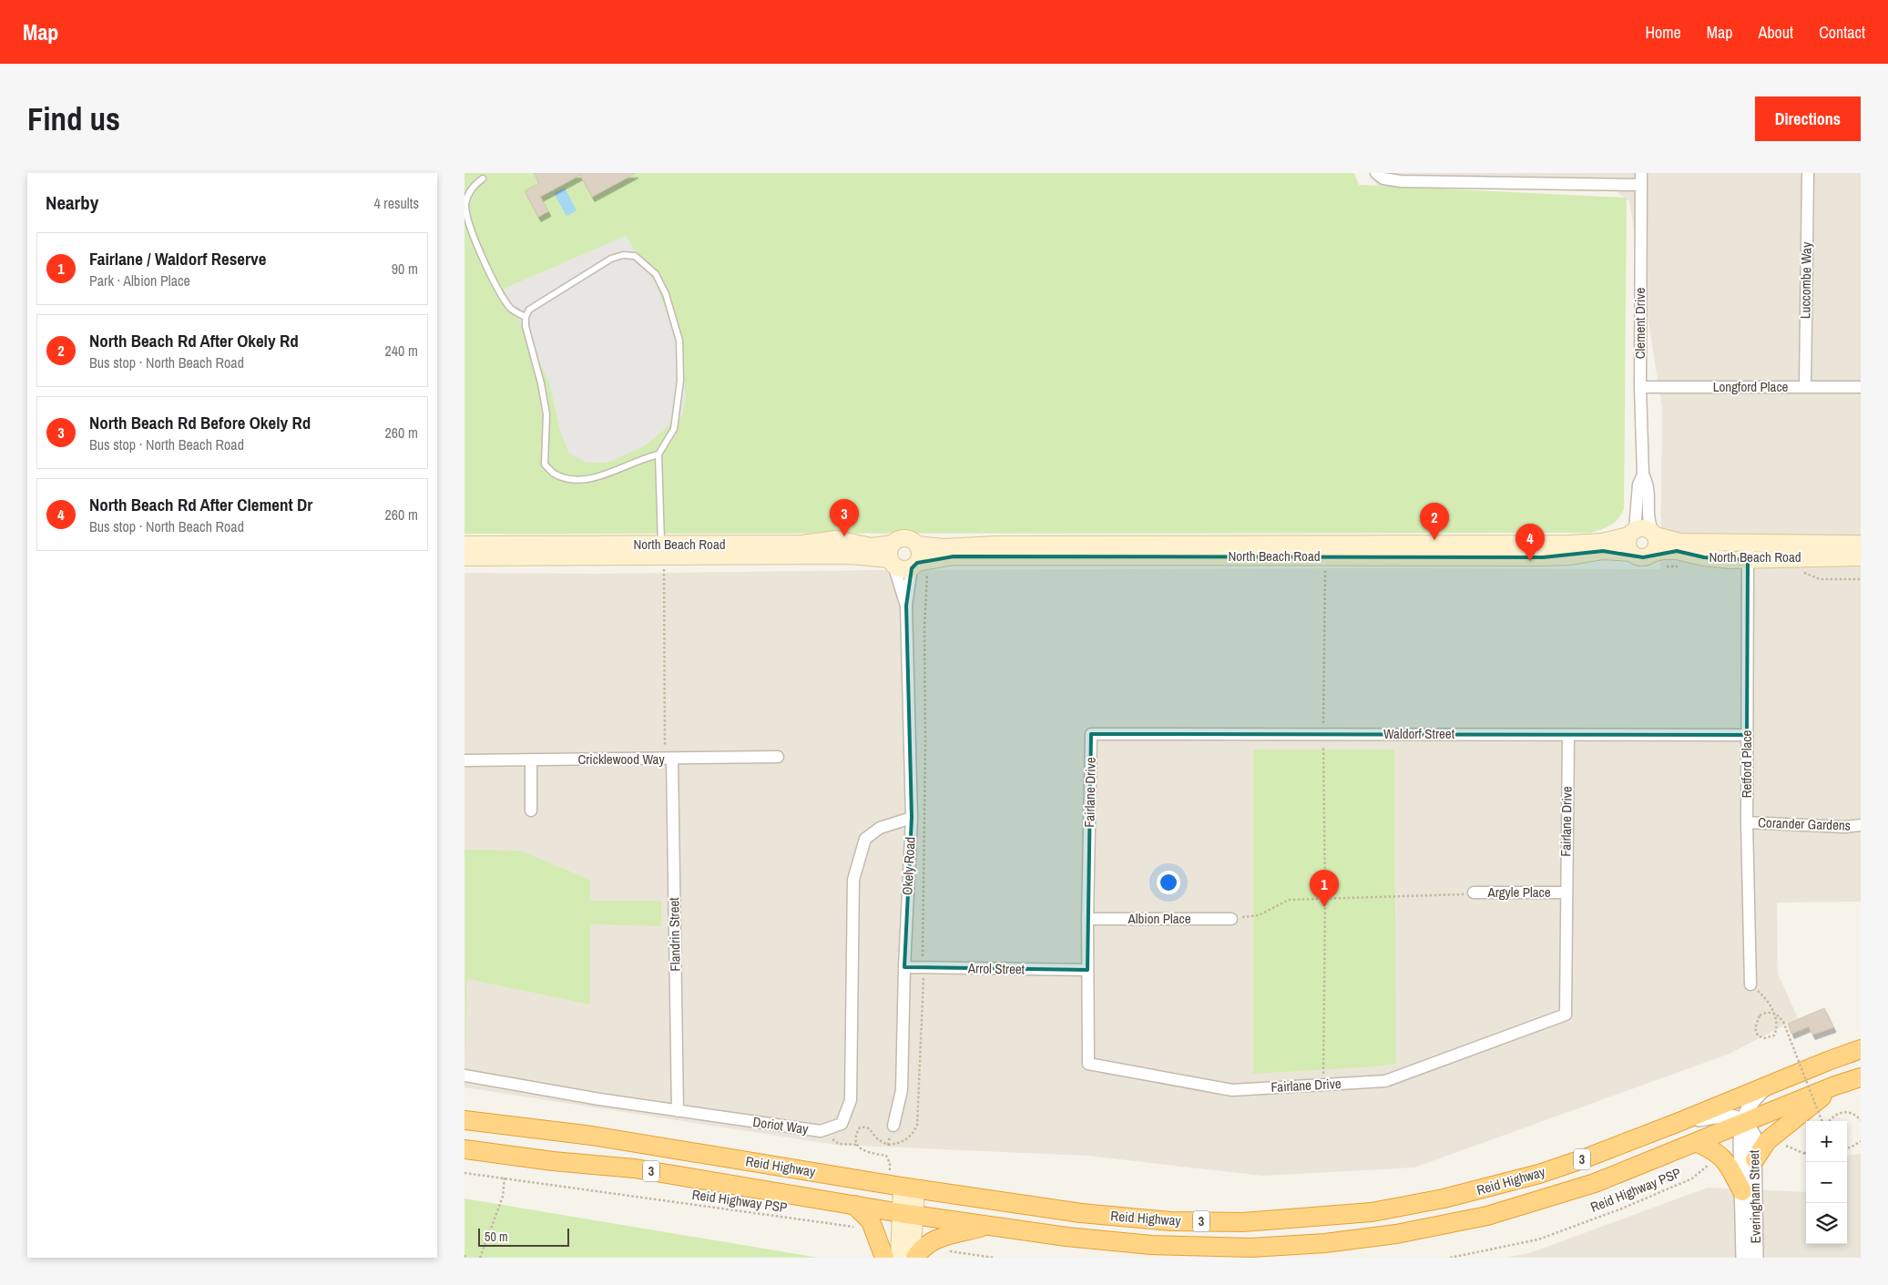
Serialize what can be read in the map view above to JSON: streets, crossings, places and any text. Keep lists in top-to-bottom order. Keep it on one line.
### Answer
{"streets":{"highway":["3","Reid Highway"],"main road":["North Beach Road"],"street":["Luccombe Way","Clement Drive","Longford Place","Waldorf Street","Cricklewood Way","Retford Place","Fairlane Drive","Corander Gardens","Okely Road","Argyle Place","Albion Place","Flandrin Street","Arrol Street","Doriot Way","Everingham Street"],"path":["Reid Highway PSP"]},"crossings":[["Luccombe Way","Longford Place"],["Clement Drive","Longford Place"],["Clement Drive","North Beach Road"],["North Beach Road","Retford Place"],["North Beach Road","Okely Road"],["Waldorf Street","Retford Place"],["Waldorf Street","Fairlane Drive"],["Cricklewood Way","Flandrin Street"],["Retford Place","Corander Gardens"],["Fairlane Drive","Argyle Place"],["Fairlane Drive","Albion Place"],["Fairlane Drive","Arrol Street"],["Okely Road","Arrol Street"],["Okely Road","Doriot Way"],["Flandrin Street","Doriot Way"],["Reid Highway","Everingham Street"]],"scale_bar":"50 m","page":{"header":"Map","nav":["Home","Map","About","Contact"],"buttons":"Directions","title":"Find us","heading":["Nearby","4 results"],"list":[{"mark":"1","name":"Fairlane / Waldorf Reserve","note":"Park · Albion Place","value":"90 m"},{"mark":"2","name":"North Beach Rd After Okely Rd","note":"Bus stop · North Beach Road","value":"240 m"},{"mark":"3","name":"North Beach Rd Before Okely Rd","note":"Bus stop · North Beach Road","value":"260 m"},{"mark":"4","name":"North Beach Rd After Clement Dr","note":"Bus stop · North Beach Road","value":"260 m"}],"pins":["3","2","4","1"],"map_buttons":["+","−"],"scale":"50 m"}}
